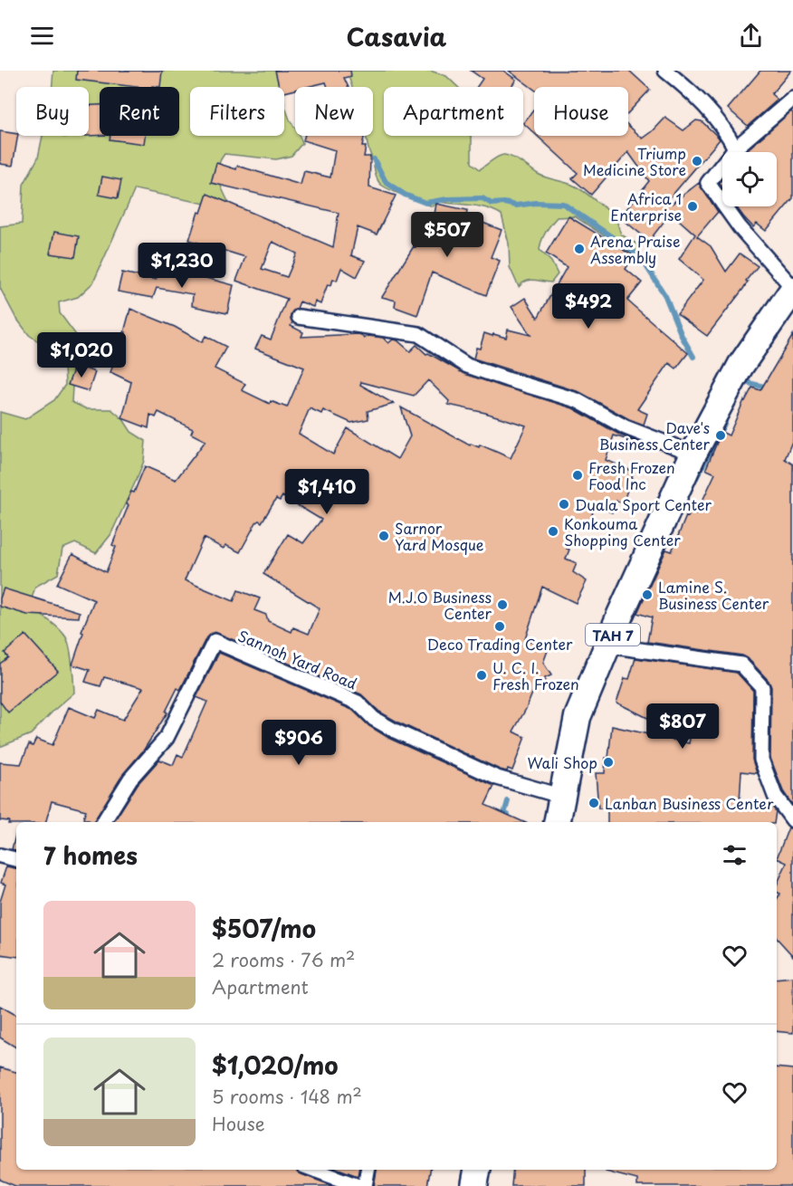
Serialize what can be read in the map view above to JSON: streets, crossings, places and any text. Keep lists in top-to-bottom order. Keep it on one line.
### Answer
{"streets":{"highway":["TAH 7"],"street":["Sannoh Yard Road"]},"crossings":[["TAH 7","Sannoh Yard Road"]],"places":["Triump Medicine Store","Africa 1 Enterprise","Arena Praise Assembly","Dave's Business Center","Fresh Frozen Food Inc","Duala Sport Center","Konkouma Shopping Center","Sarnor Yard Mosque","Lamine S. Business Center","M.J.O Business Center","Deco Trading Center","U. C. I. Fresh Frozen","Wali Shop","Lanban Business Center"],"page":{"header":"Casavia","chip":["Buy","Rent","Filters","New","Apartment","House"],"price":["$507","$1,230","$492","$1,020","$1,410","$807","$906"],"heading":"7 homes","list":[{"name":"$507/mo","note":"2 rooms · 76 m² · Apartment"},{"name":"$1,020/mo","note":"5 rooms · 148 m² · House"}]}}
